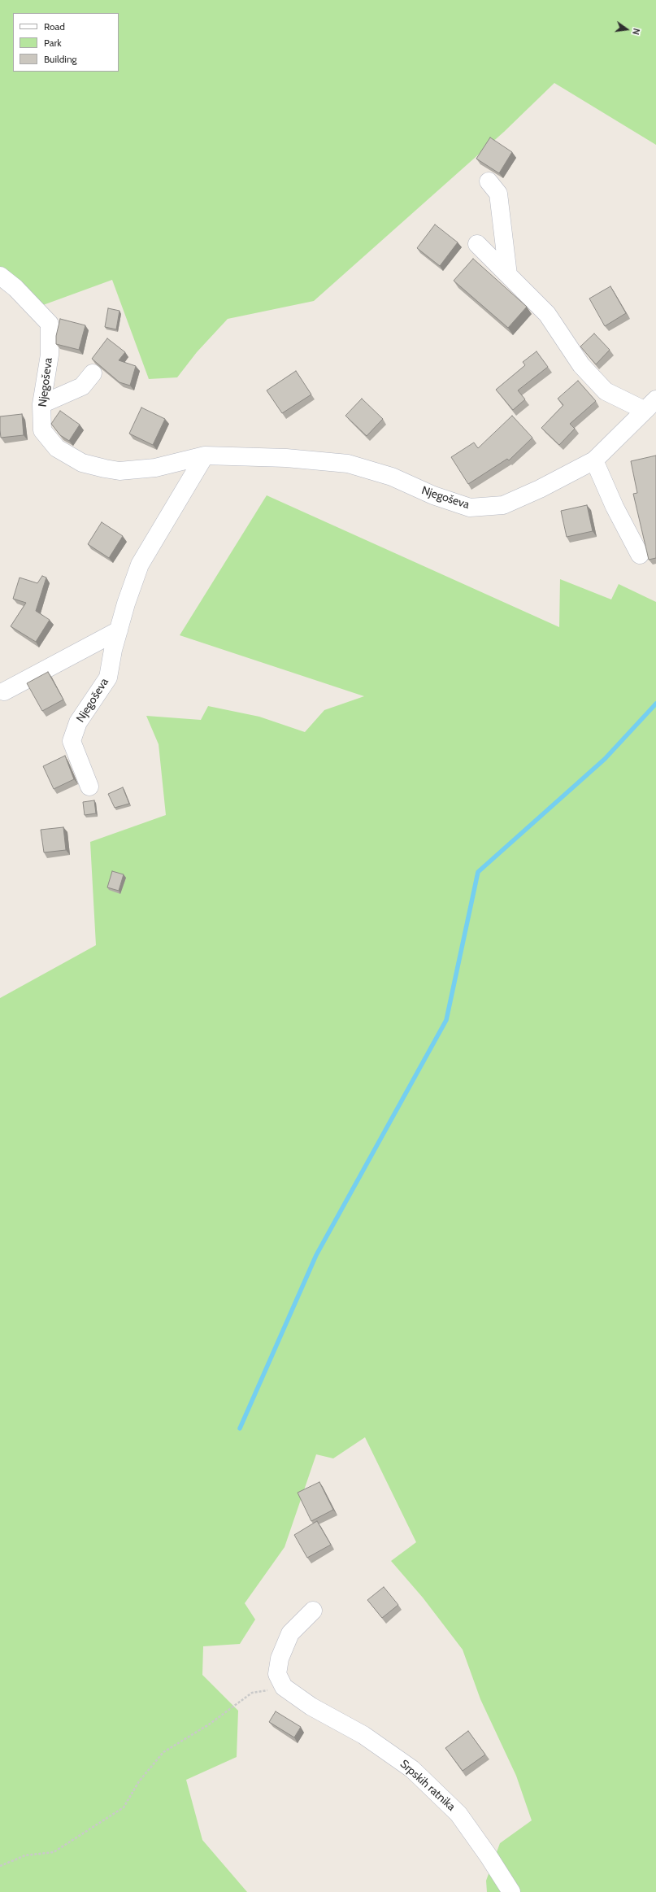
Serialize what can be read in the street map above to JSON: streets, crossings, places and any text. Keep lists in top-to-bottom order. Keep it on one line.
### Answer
{"streets":{"street":["Njegoševa","Srpskih ratnika"]},"legend":["Road","Park","Building"],"north":"right"}
